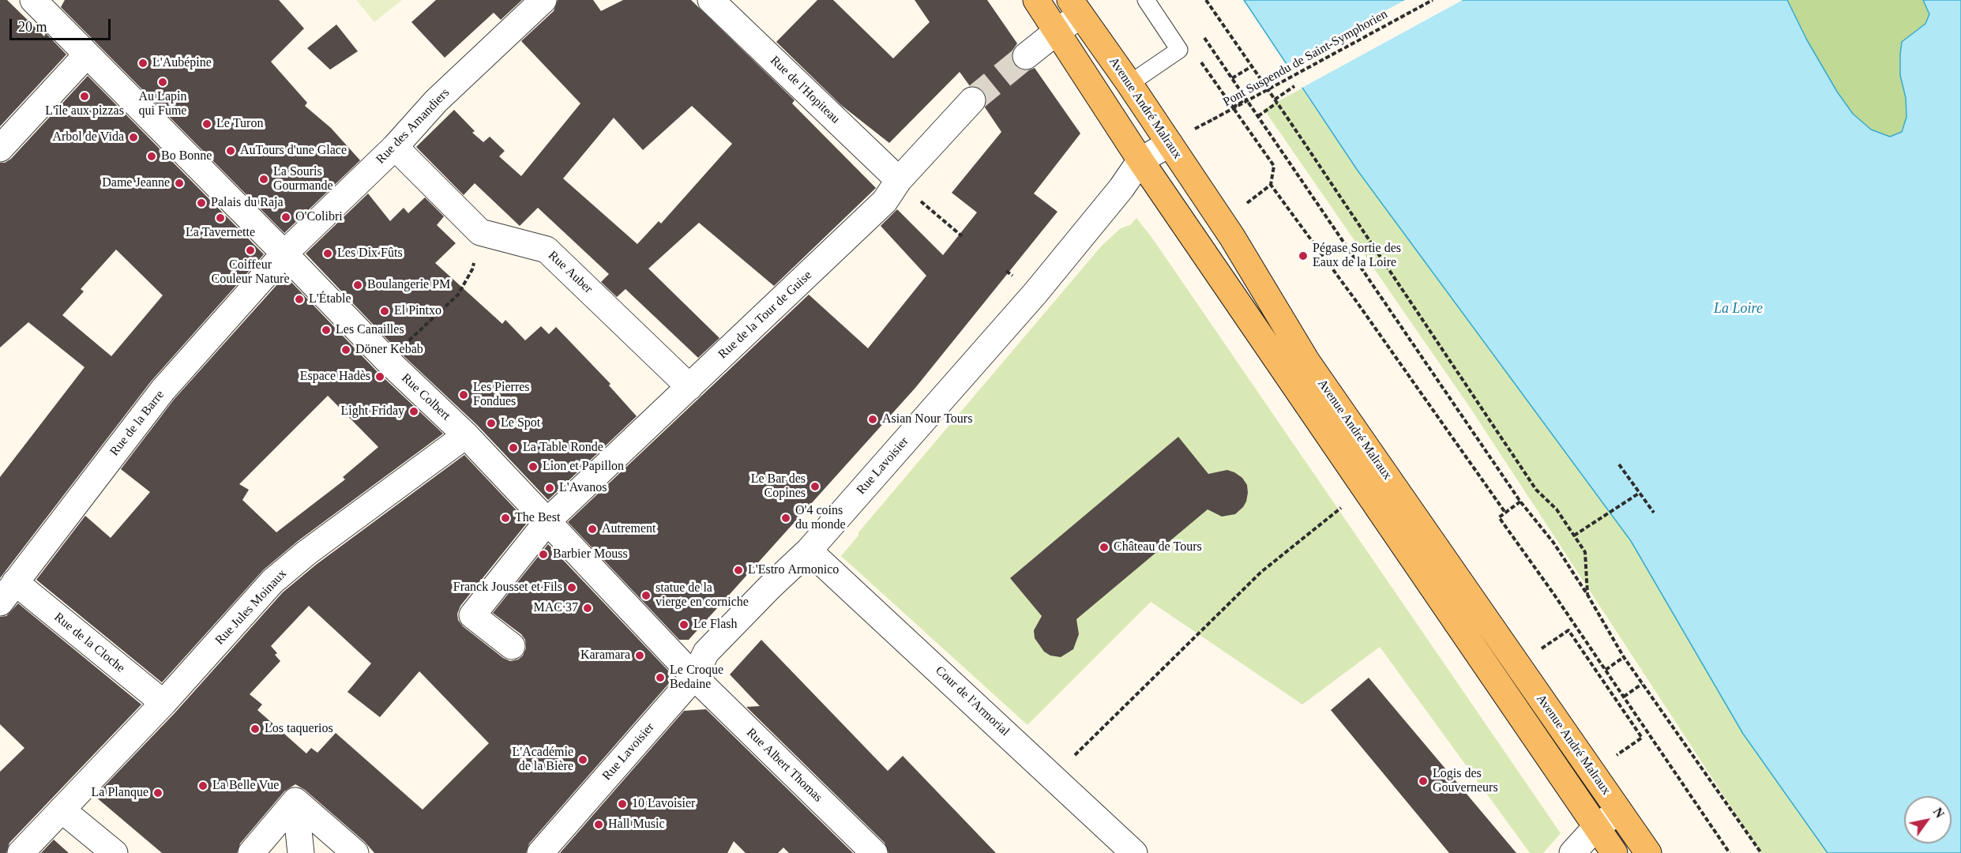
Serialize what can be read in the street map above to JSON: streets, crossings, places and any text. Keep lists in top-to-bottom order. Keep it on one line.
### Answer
{"streets":{"main road":["Avenue André Malraux"],"street":["Rue de l'Hopiteau","Rue des Amandiers","Rue Auber","Rue de la Tour de Guise","Rue Colbert","Rue de la Barre","Rue Lavoisier","Rue Jules Moinaux","Rue de la Cloche","Cour de l'Armorial","Rue Albert Thomas"],"path":["Pont Suspendu de Saint-Symphorien"]},"crossings":[["Pont Suspendu de Saint-Symphorien","Avenue André Malraux"],["Pont Suspendu de Saint-Symphorien","Rue Lavoisier"],["Rue de l'Hopiteau","Rue de la Tour de Guise"],["Avenue André Malraux","Rue Lavoisier"],["Rue des Amandiers","Rue Colbert"],["Rue des Amandiers","Rue de la Barre"],["Rue Auber","Rue de la Tour de Guise"],["Rue de la Tour de Guise","Rue Colbert"],["Rue Colbert","Rue de la Barre"],["Rue Colbert","Rue Lavoisier"],["Rue Colbert","Rue Jules Moinaux"],["Rue Colbert","Rue Albert Thomas"],["Rue de la Barre","Rue de la Cloche"],["Rue Lavoisier","Cour de l'Armorial"],["Rue Lavoisier","Rue Albert Thomas"],["Rue Jules Moinaux","Rue de la Cloche"]],"water":["La Loire"],"places":["L'Aubépine","Au Lapin qui Fume","L'île aux pizzas","Le Turon","Arbol de Vida","AuTours d'une Glace","Bo Bonne","La Souris Gourmande","Dame Jeanne","Palais du Raja","O'Colibri","La Tavernette","Coiffeur Couleur Nature","Les Dix Fûts","Pégase Sortie des Eaux de la Loire","Boulangerie PM","L'Étable","El Pintxo","Les Canailles","Döner Kebab","Espace Hadès","Les Pierres Fondues","Light Friday","Asian Nour Tours","Le Spot","La Table Ronde","Lion et Papillon","Le Bar des Copines","L'Avanos","The Best","O'4 coins du monde","Autrement","Château de Tours","Barbier Mouss","L'Estro Armonico","Franck Jousset et Fils","statue de la vierge en corniche","MAC 37","Le Flash","Karamara","Le Croque Bedaine","Los taquerios","L'Académie de la Bière","Logis des Gouverneurs","La Belle Vue","La Planque","10 Lavoisier","Hall Music"],"scale_bar":"20 m","north":"top right"}
